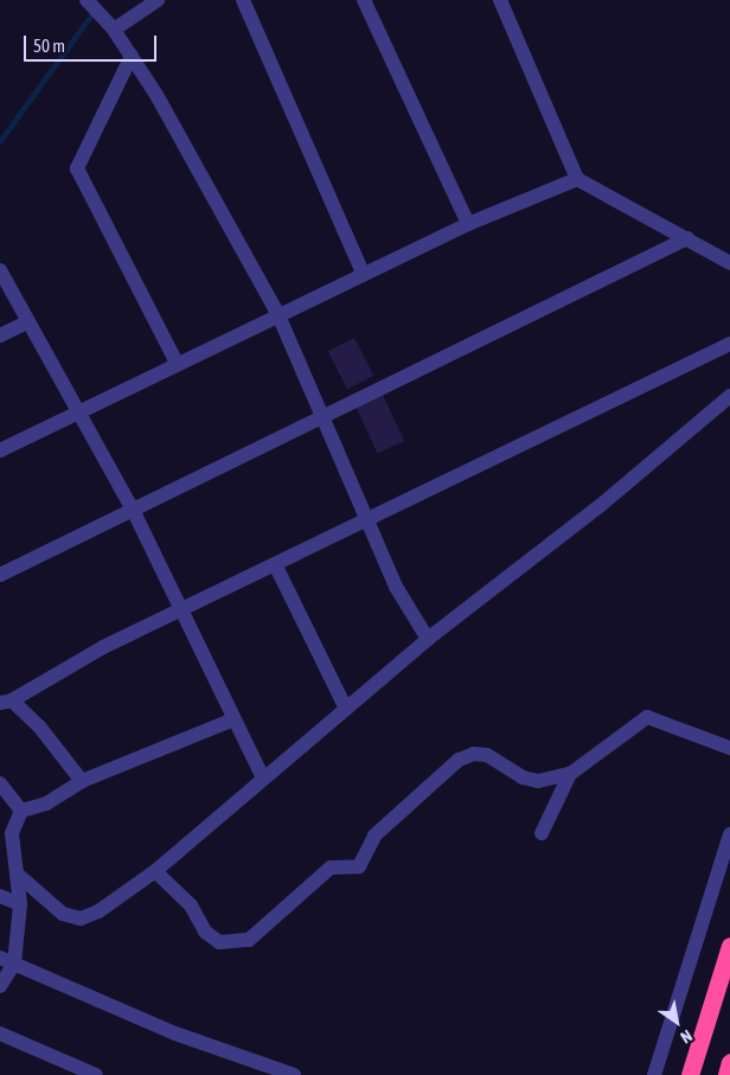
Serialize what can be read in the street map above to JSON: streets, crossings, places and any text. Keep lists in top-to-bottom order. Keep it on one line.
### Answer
{"scale_bar":"50 m","north":"bottom right"}
